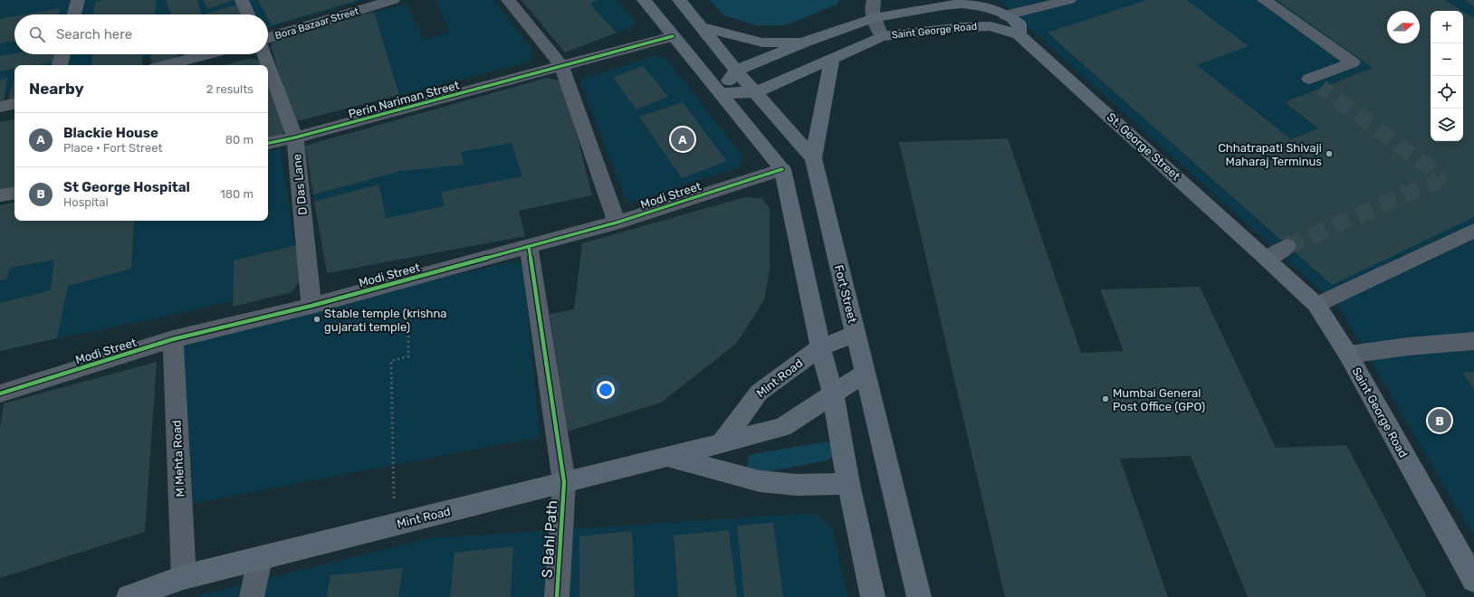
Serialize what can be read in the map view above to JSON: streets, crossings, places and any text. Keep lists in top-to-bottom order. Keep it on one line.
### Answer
{"streets":{"main road":["Saint George Road","St. George Street","Fort Street","Mint Road"],"street":["Bora Bazaar Street","Perin Nariman Street","D Das Lane","Modi Street","M Mehta Road","S Bahl Path"]},"crossings":[["Saint George Road","St. George Street"],["Saint George Road","Fort Street"],["Perin Nariman Street","D Das Lane"],["D Das Lane","Modi Street"],["Modi Street","M Mehta Road"],["Modi Street","S Bahl Path"],["Fort Street","Mint Road"],["Mint Road","M Mehta Road"],["Mint Road","S Bahl Path"]],"places":["Chhatrapati Shivaji Maharaj Terminus","Stable temple (krishna gujarati temple)","Mumbai General Post Office (GPO)"],"north":"right","page":{"map_buttons":["+","−"],"search":"Search here","heading":["Nearby","2 results"],"list":[{"mark":"A","name":"Blackie House","note":"Place · Fort Street","value":"80 m"},{"mark":"B","name":"St George Hospital","note":"Hospital","value":"180 m"}],"pins":["A","B"]}}
